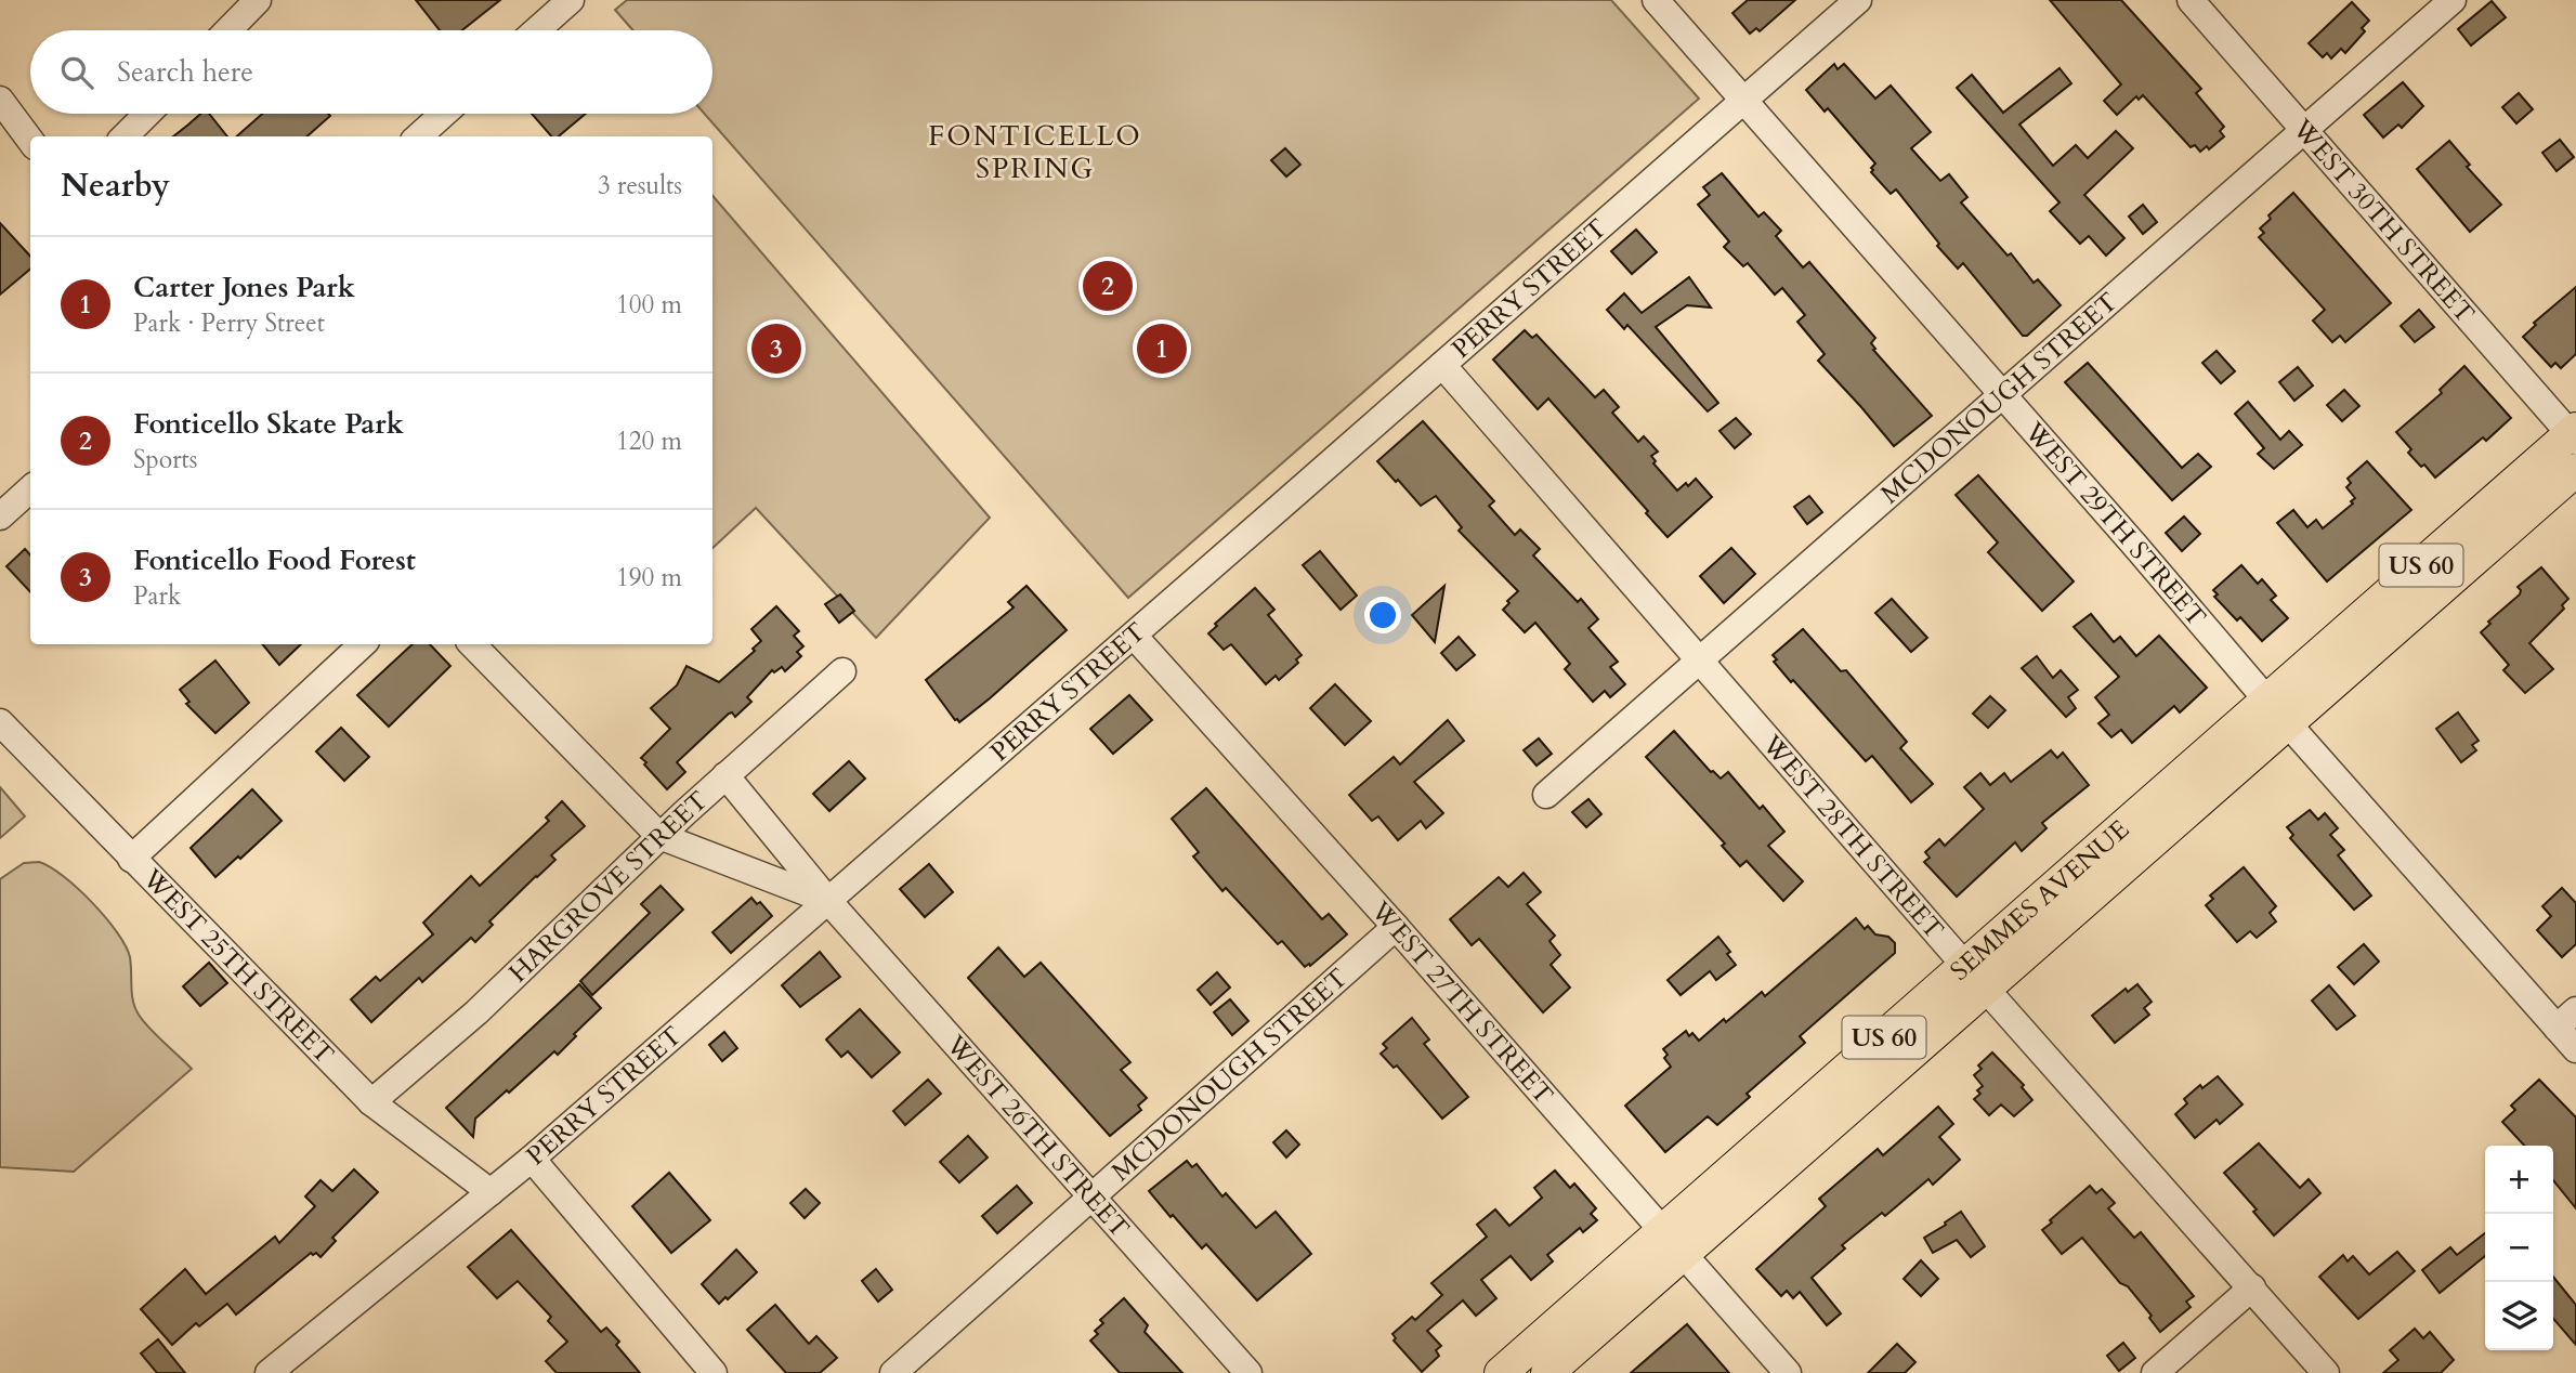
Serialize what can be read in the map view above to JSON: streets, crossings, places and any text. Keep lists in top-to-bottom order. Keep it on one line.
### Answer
{"streets":{"main road":["US 60","SEMMES AVENUE"],"street":["WEST 30TH STREET","PERRY STREET","MCDONOUGH STREET","WEST 29TH STREET","WEST 28TH STREET","HARGROVE STREET","WEST 25TH STREET","WEST 27TH STREET","WEST 26TH STREET"]},"crossings":[["WEST 30TH STREET","MCDONOUGH STREET"],["WEST 30TH STREET","SEMMES AVENUE"],["PERRY STREET","WEST 29TH STREET"],["PERRY STREET","WEST 28TH STREET"],["PERRY STREET","WEST 25TH STREET"],["PERRY STREET","WEST 27TH STREET"],["PERRY STREET","WEST 26TH STREET"],["MCDONOUGH STREET","WEST 29TH STREET"],["MCDONOUGH STREET","WEST 28TH STREET"],["MCDONOUGH STREET","WEST 27TH STREET"],["MCDONOUGH STREET","WEST 26TH STREET"],["WEST 29TH STREET","SEMMES AVENUE"],["WEST 28TH STREET","SEMMES AVENUE"],["HARGROVE STREET","WEST 25TH STREET"],["HARGROVE STREET","WEST 26TH STREET"],["SEMMES AVENUE","WEST 27TH STREET"]],"districts":["FONTICELLO SPRING"],"page":{"search":"Search here","heading":["Nearby","3 results"],"list":[{"mark":"1","name":"Carter Jones Park","note":"Park · Perry Street","value":"100 m"},{"mark":"2","name":"Fonticello Skate Park","note":"Sports","value":"120 m"},{"mark":"3","name":"Fonticello Food Forest","note":"Park","value":"190 m"}],"pins":["2","1","3"],"map_buttons":["+","−"]}}
